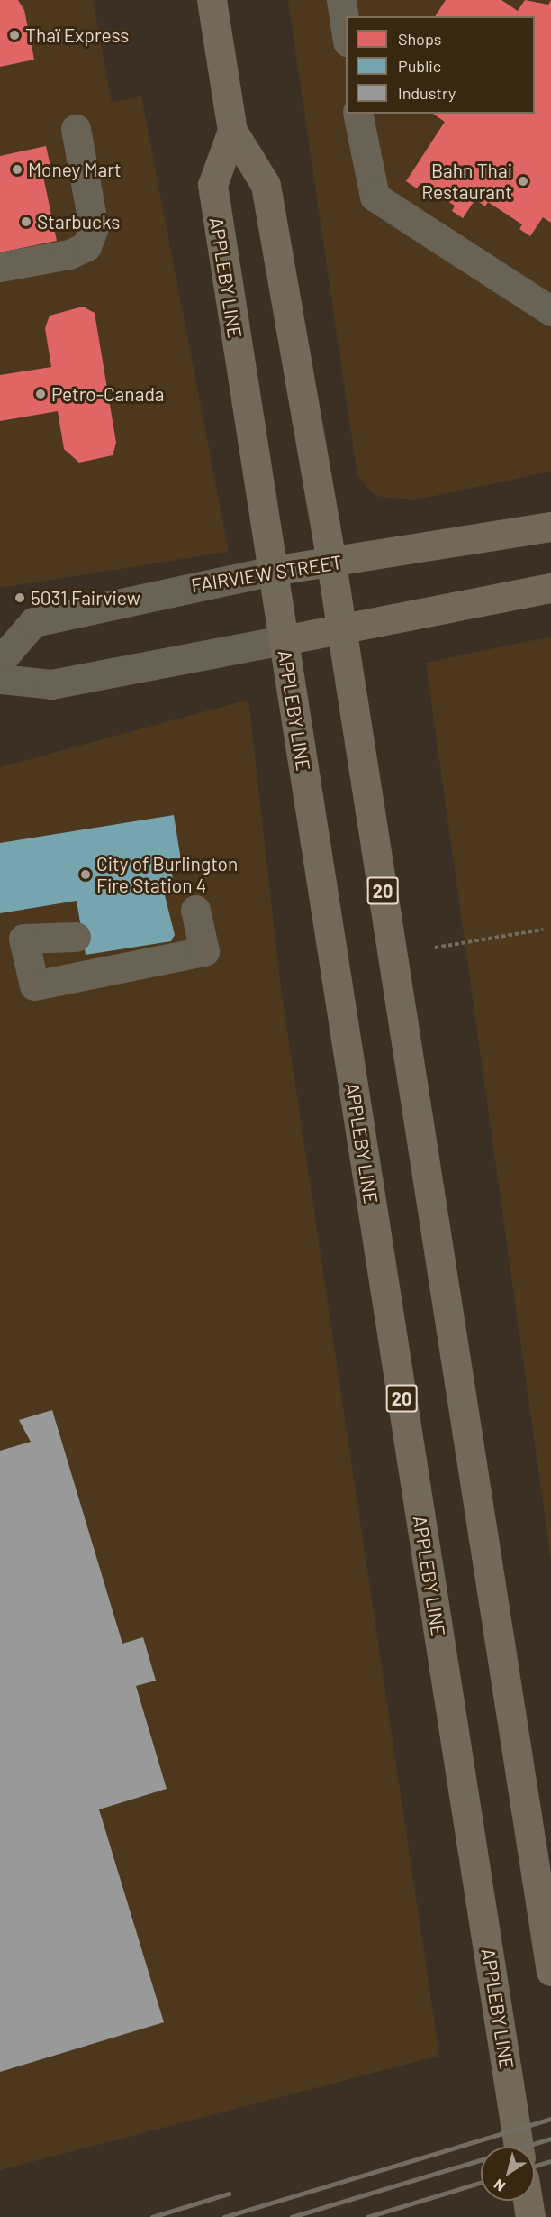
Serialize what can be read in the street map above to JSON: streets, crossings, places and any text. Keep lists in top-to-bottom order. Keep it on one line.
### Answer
{"streets":{"main road":["APPLEBY LINE","FAIRVIEW STREET","20"]},"crossings":[["APPLEBY LINE","FAIRVIEW STREET"]],"places":["Thaï Express","Money Mart","Bahn Thai Restaurant","Starbucks","Petro-Canada","5031 Fairview","City of Burlington Fire Station 4"],"legend":["Shops","Public","Industry"],"north":"bottom left"}
